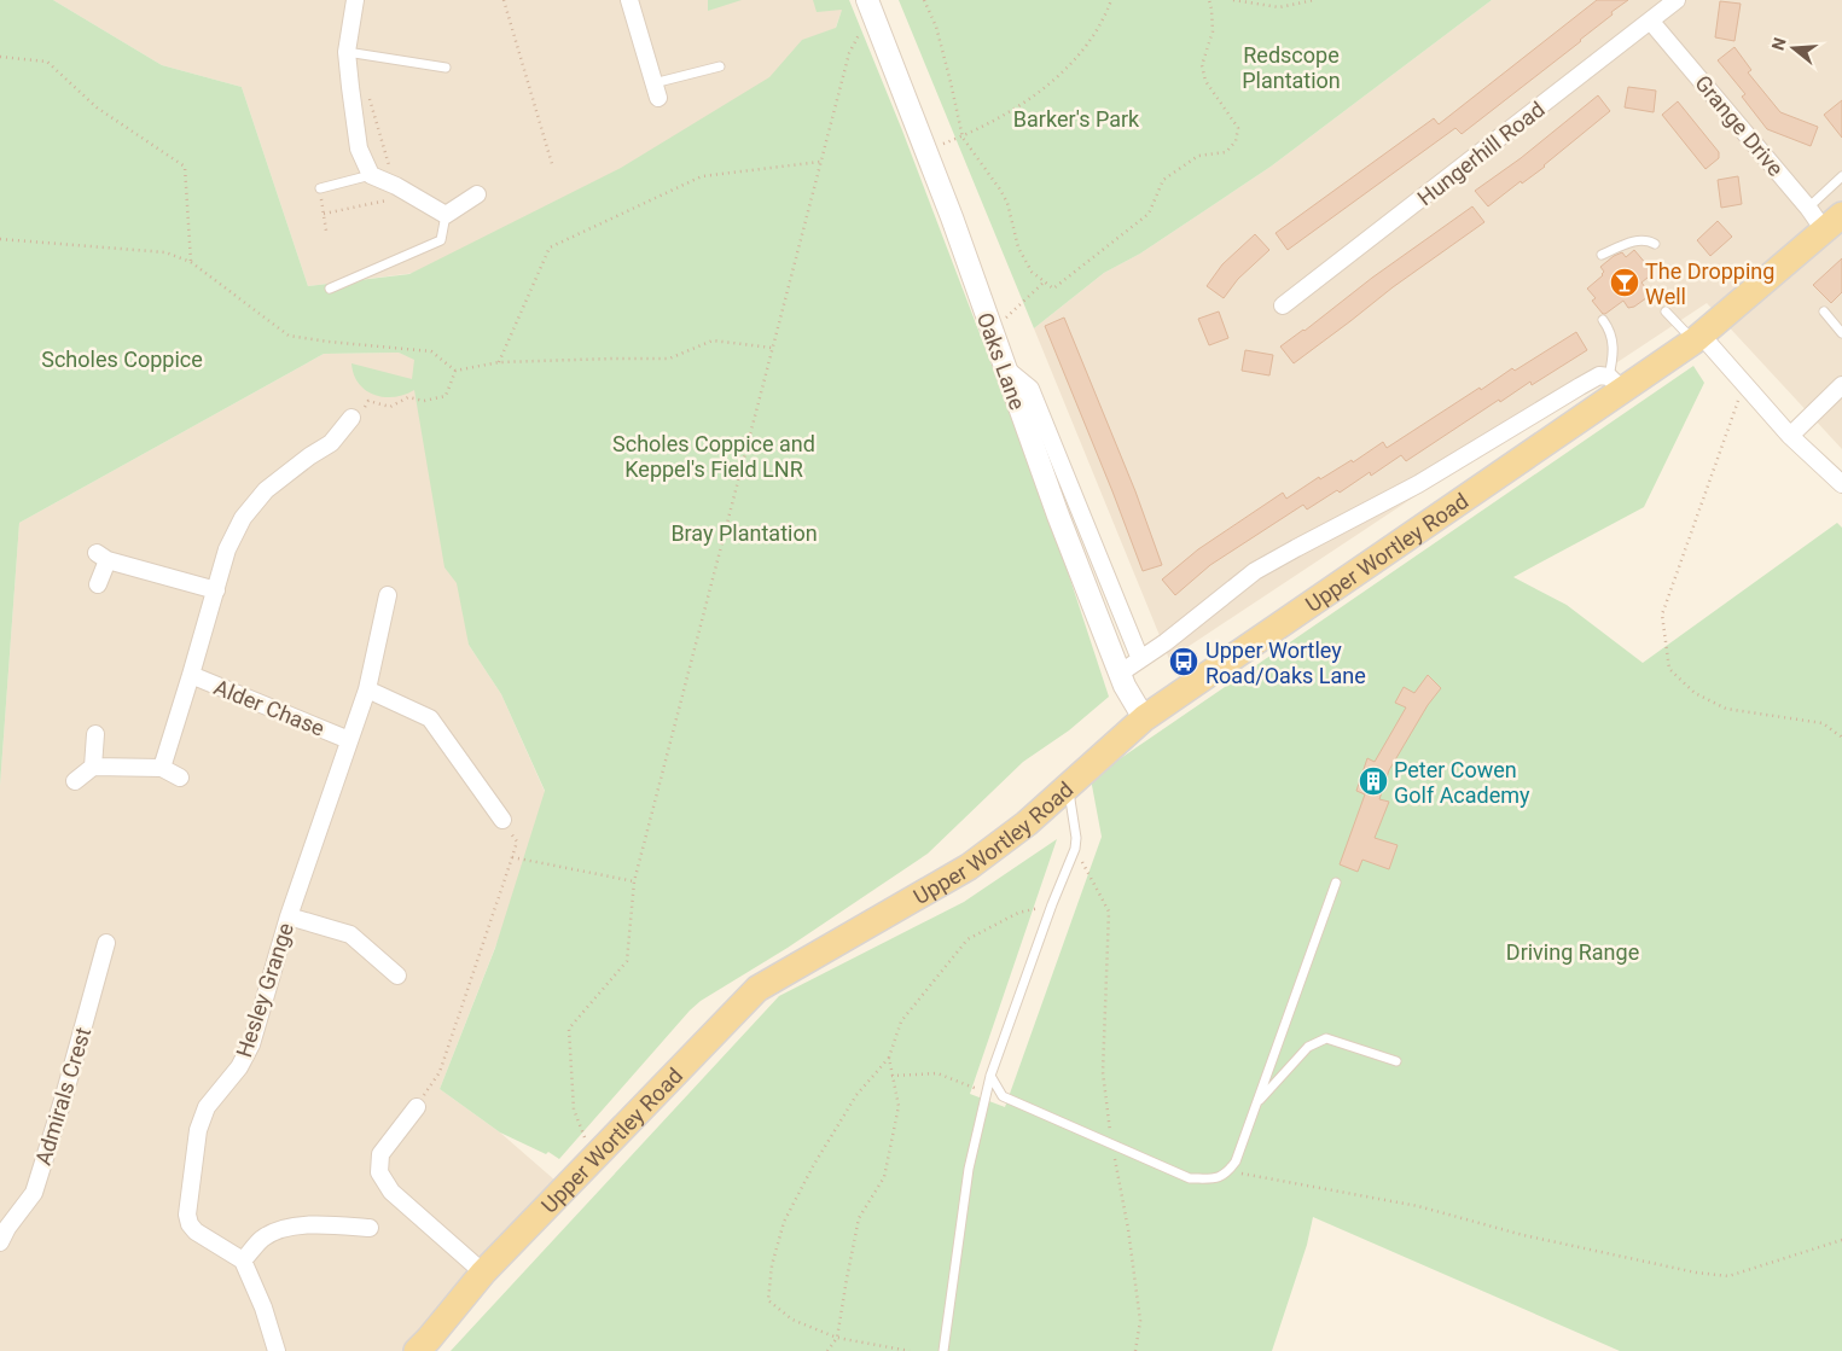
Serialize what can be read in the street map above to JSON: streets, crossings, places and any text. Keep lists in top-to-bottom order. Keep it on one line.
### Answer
{"streets":{"main road":["Upper Wortley Road"],"street":["Grange Drive","Hungerhill Road","Oaks Lane","Alder Chase","Hesley Grange","Admirals Crest"]},"crossings":[["Grange Drive","Hungerhill Road"],["Grange Drive","Upper Wortley Road"],["Oaks Lane","Upper Wortley Road"],["Alder Chase","Hesley Grange"]],"parks":["Redscope Plantation","Barker's Park","Scholes Coppice","Scholes Coppice and Keppel's Field LNR","Bray Plantation","Driving Range"],"places":{"bar":["The Dropping Well"],"bus stop":["Upper Wortley Road/Oaks Lane"],"building":["Peter Cowen Golf Academy"]},"north":"left"}
